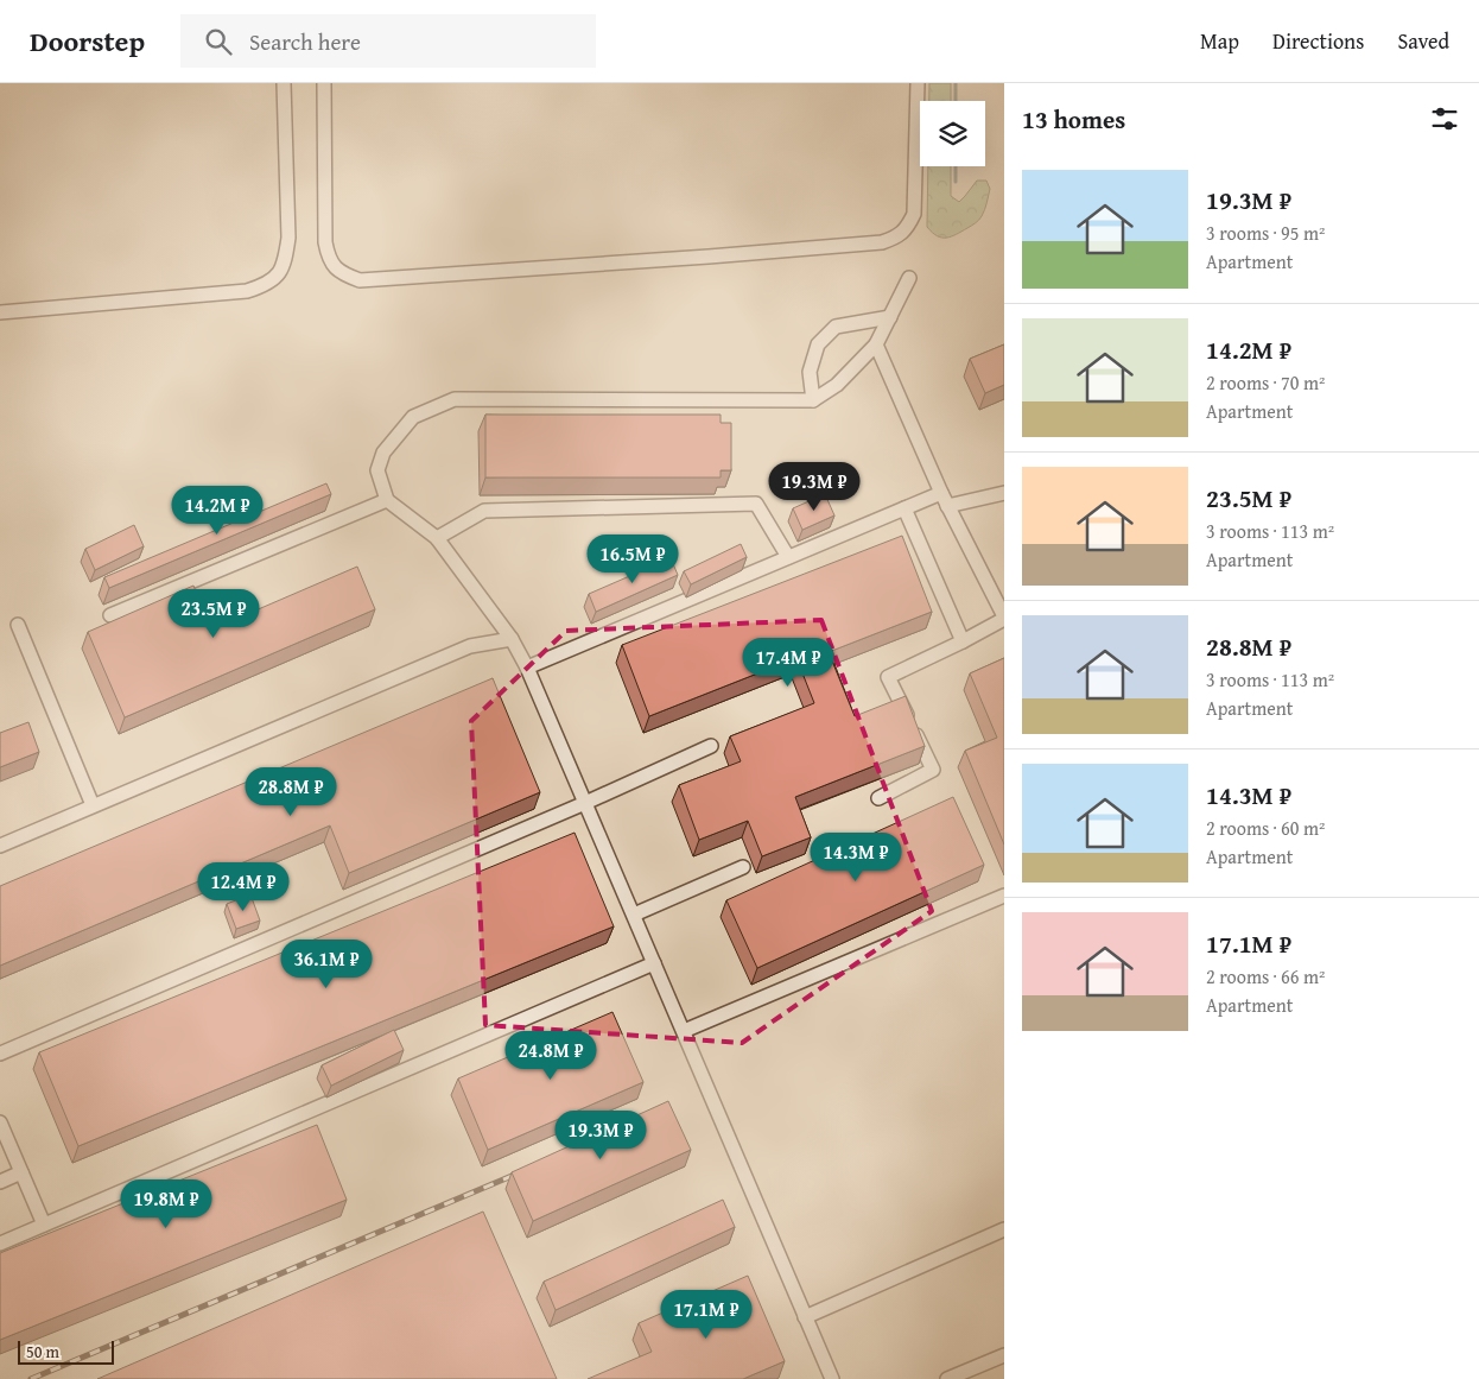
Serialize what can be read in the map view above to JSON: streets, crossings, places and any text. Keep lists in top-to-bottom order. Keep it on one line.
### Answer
{"scale_bar":"50 m","page":{"header":"Doorstep","search":"Search here","nav":["Map","Directions","Saved"],"heading":"13 homes","list":[{"name":"19.3M ₽","note":"3 rooms · 95 m² · Apartment"},{"name":"14.2M ₽","note":"2 rooms · 70 m² · Apartment"},{"name":"23.5M ₽","note":"3 rooms · 113 m² · Apartment"},{"name":"28.8M ₽","note":"3 rooms · 113 m² · Apartment"},{"name":"14.3M ₽","note":"2 rooms · 60 m² · Apartment"},{"name":"17.1M ₽","note":"2 rooms · 66 m² · Apartment"}],"price":["19.3M ₽","14.2M ₽","16.5M ₽","23.5M ₽","17.4M ₽","28.8M ₽","14.3M ₽","12.4M ₽","36.1M ₽","24.8M ₽","19.3M ₽","19.8M ₽","17.1M ₽"],"scale":"50 m"}}
